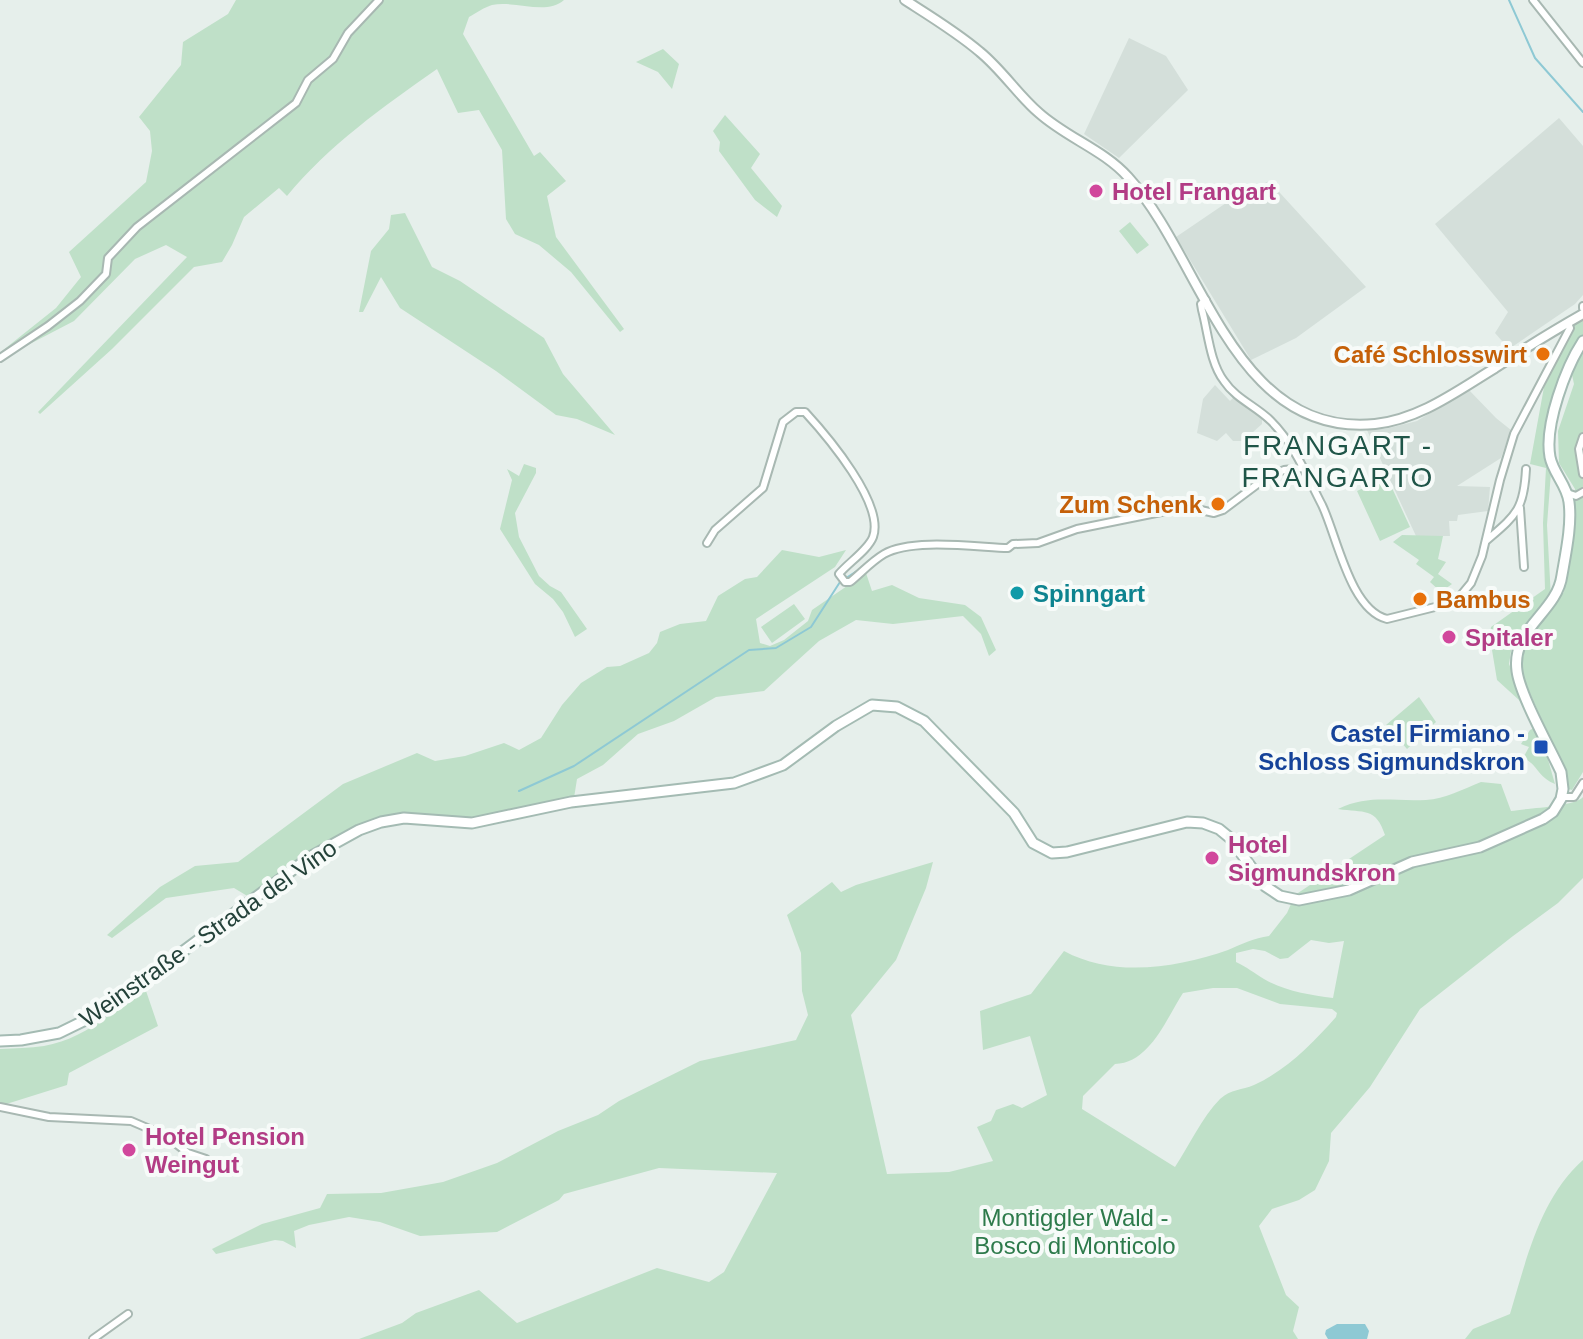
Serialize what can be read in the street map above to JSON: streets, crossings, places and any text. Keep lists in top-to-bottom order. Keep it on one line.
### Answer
{"streets":{"main road":["Weinstraße - Strada del Vino"]},"districts":["FRANGART - FRANGARTO"],"parks":["Montiggler Wald - Bosco di Monticolo"],"places":{"other":["Hotel Frangart","Café Schlosswirt","Zum Schenk","Spinngart","Bambus","Spitaler","Hotel Sigmundskron","Hotel Pension Weingut"],"transit":["Castel Firmiano - Schloss Sigmundskron"]}}
